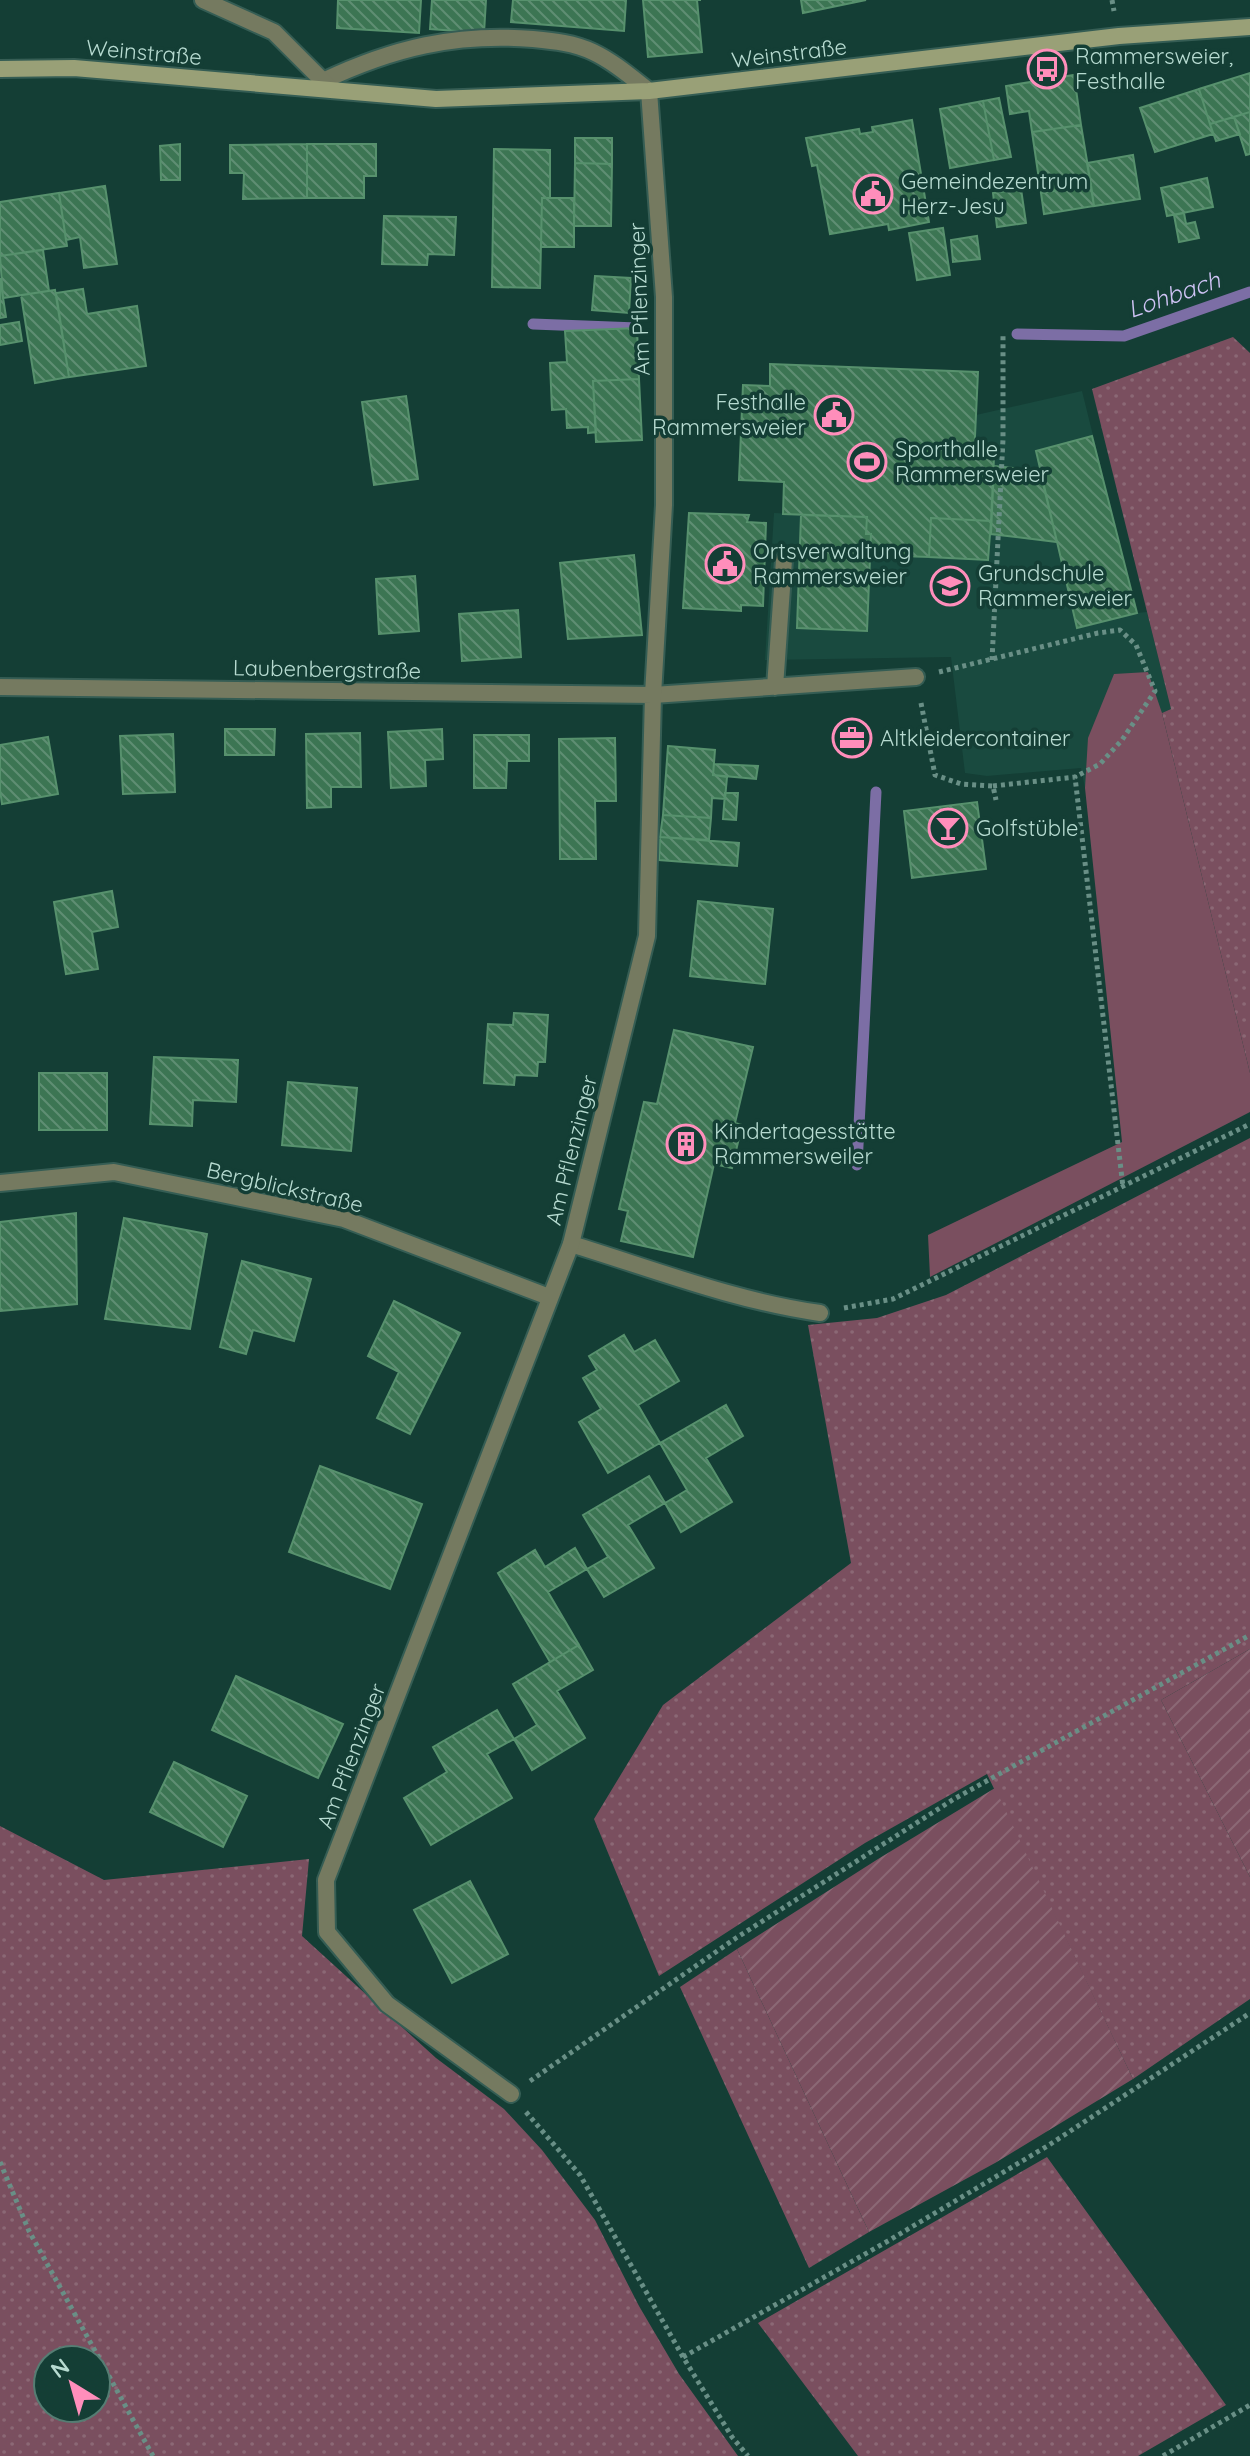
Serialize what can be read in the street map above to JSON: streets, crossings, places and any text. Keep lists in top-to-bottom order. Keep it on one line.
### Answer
{"streets":{"street":["Weinstraße","Am Pflenzinger","Laubenbergstraße","Bergblickstraße"]},"crossings":[["Weinstraße","Am Pflenzinger"],["Am Pflenzinger","Laubenbergstraße"],["Am Pflenzinger","Bergblickstraße"]],"water":["Lohbach"],"places":{"bus stop":["Rammersweier, Festhalle"],"public building":["Gemeindezentrum Herz-Jesu","Festhalle Rammersweier","Ortsverwaltung Rammersweier"],"sports":["Sporthalle Rammersweier"],"school or university":["Grundschule Rammersweier"],"office":["Altkleidercontainer"],"bar":["Golfstüble"],"building":["Kindertagesstätte Rammersweiler"]},"north":"top left"}
